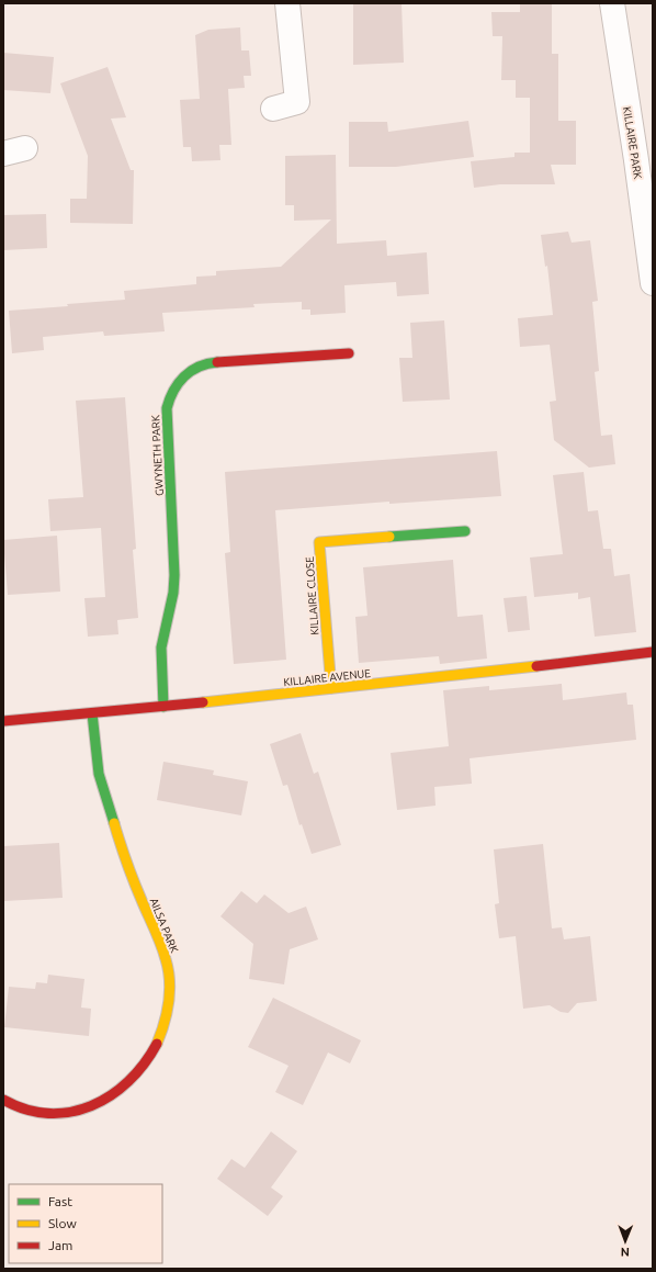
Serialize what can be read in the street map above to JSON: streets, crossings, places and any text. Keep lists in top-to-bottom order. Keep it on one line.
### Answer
{"streets":{"street":["KILLAIRE PARK","GWYNETH PARK","KILLAIRE CLOSE","KILLAIRE AVENUE","AILSA PARK"]},"crossings":[["GWYNETH PARK","KILLAIRE AVENUE"],["KILLAIRE CLOSE","KILLAIRE AVENUE"],["KILLAIRE AVENUE","AILSA PARK"]],"legend":["Fast","Slow","Jam"],"north":"bottom"}
